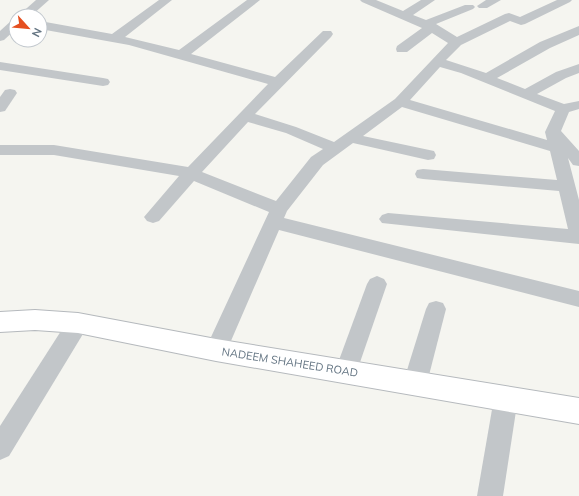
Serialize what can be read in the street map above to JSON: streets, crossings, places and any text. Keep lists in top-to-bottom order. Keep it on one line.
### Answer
{"streets":{"main road":["NADEEM SHAHEED ROAD"]},"north":"bottom right"}
